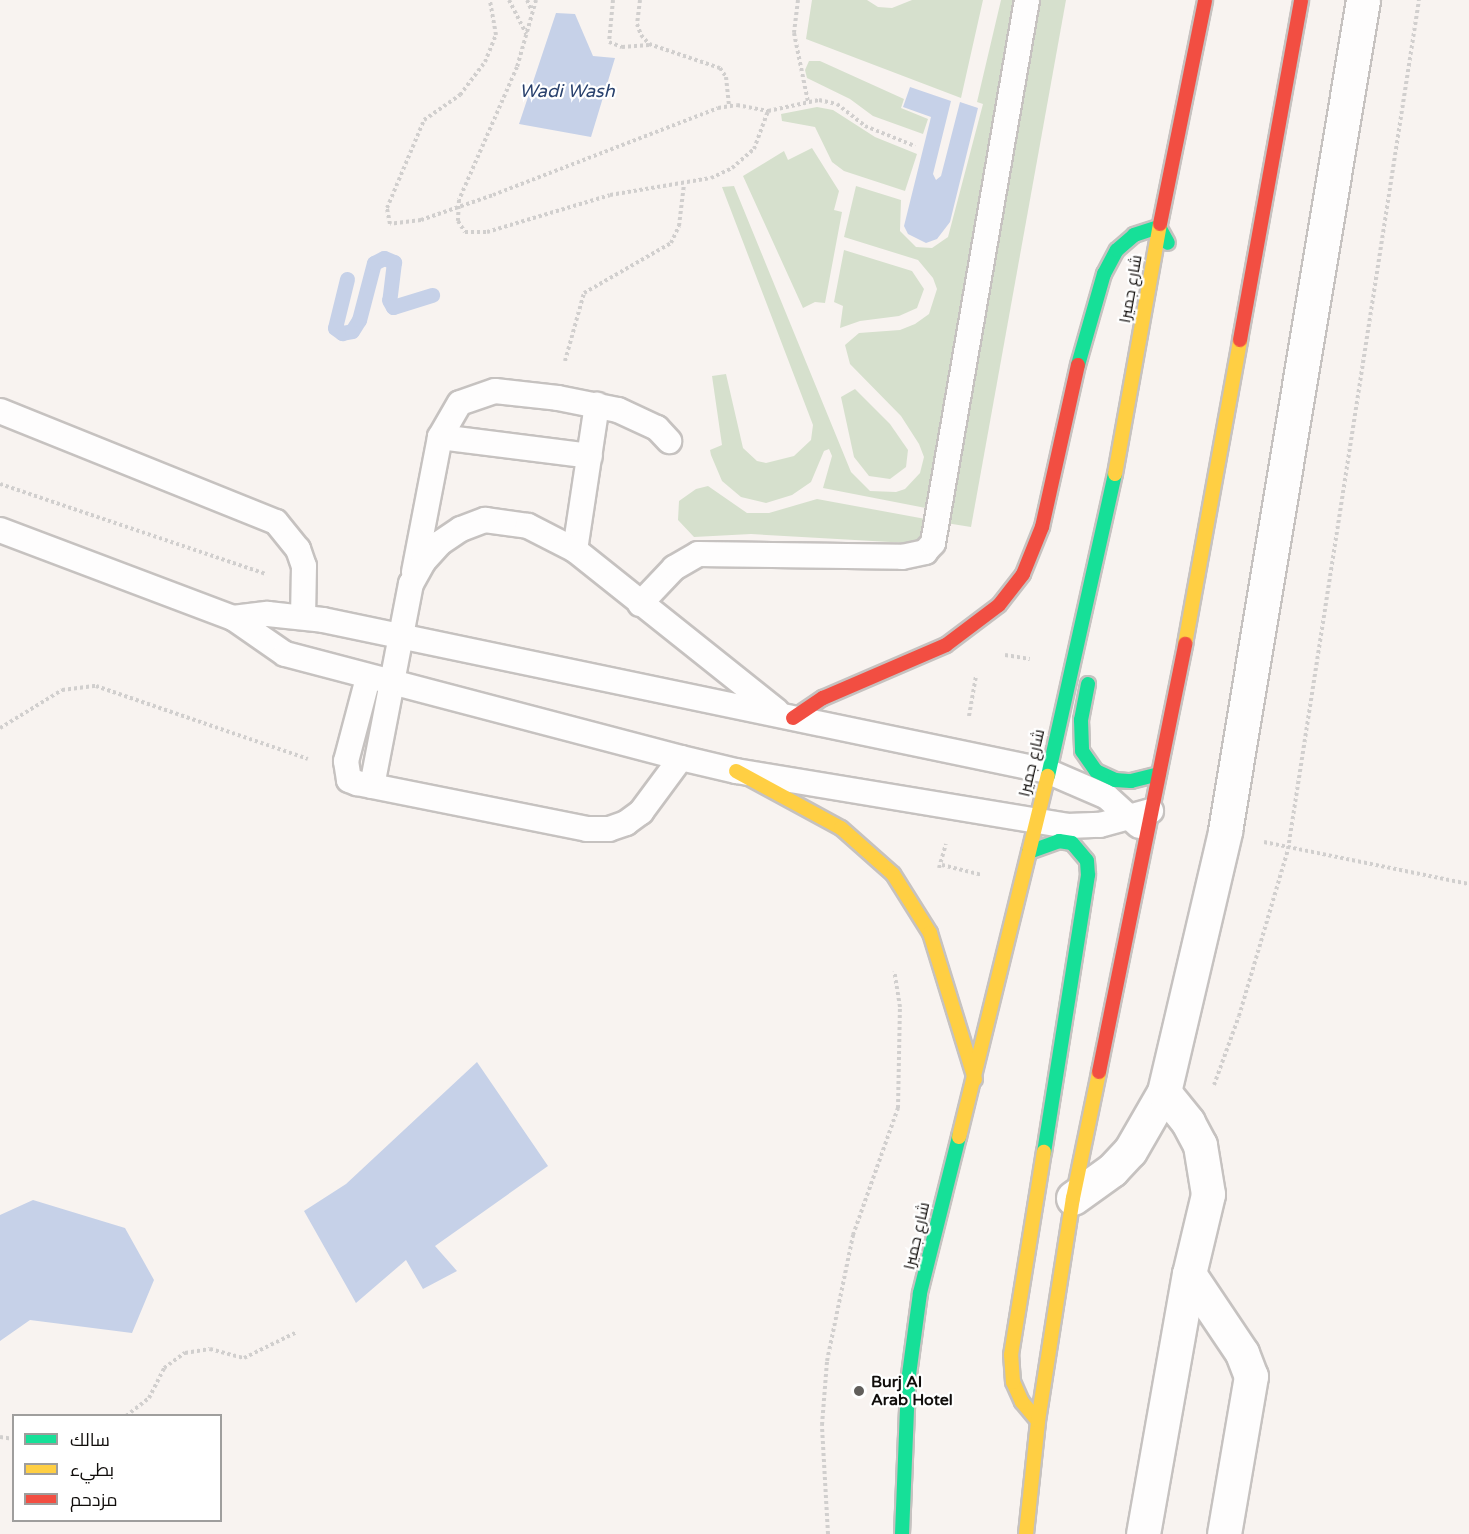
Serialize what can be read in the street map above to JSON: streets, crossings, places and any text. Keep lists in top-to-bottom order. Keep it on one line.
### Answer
{"streets":{"main road":["شارع جميرا"]},"water":["Wadi Wash"],"places":["Burj Al Arab Hotel"],"legend":["سالك","بطيء","مزدحم"]}
